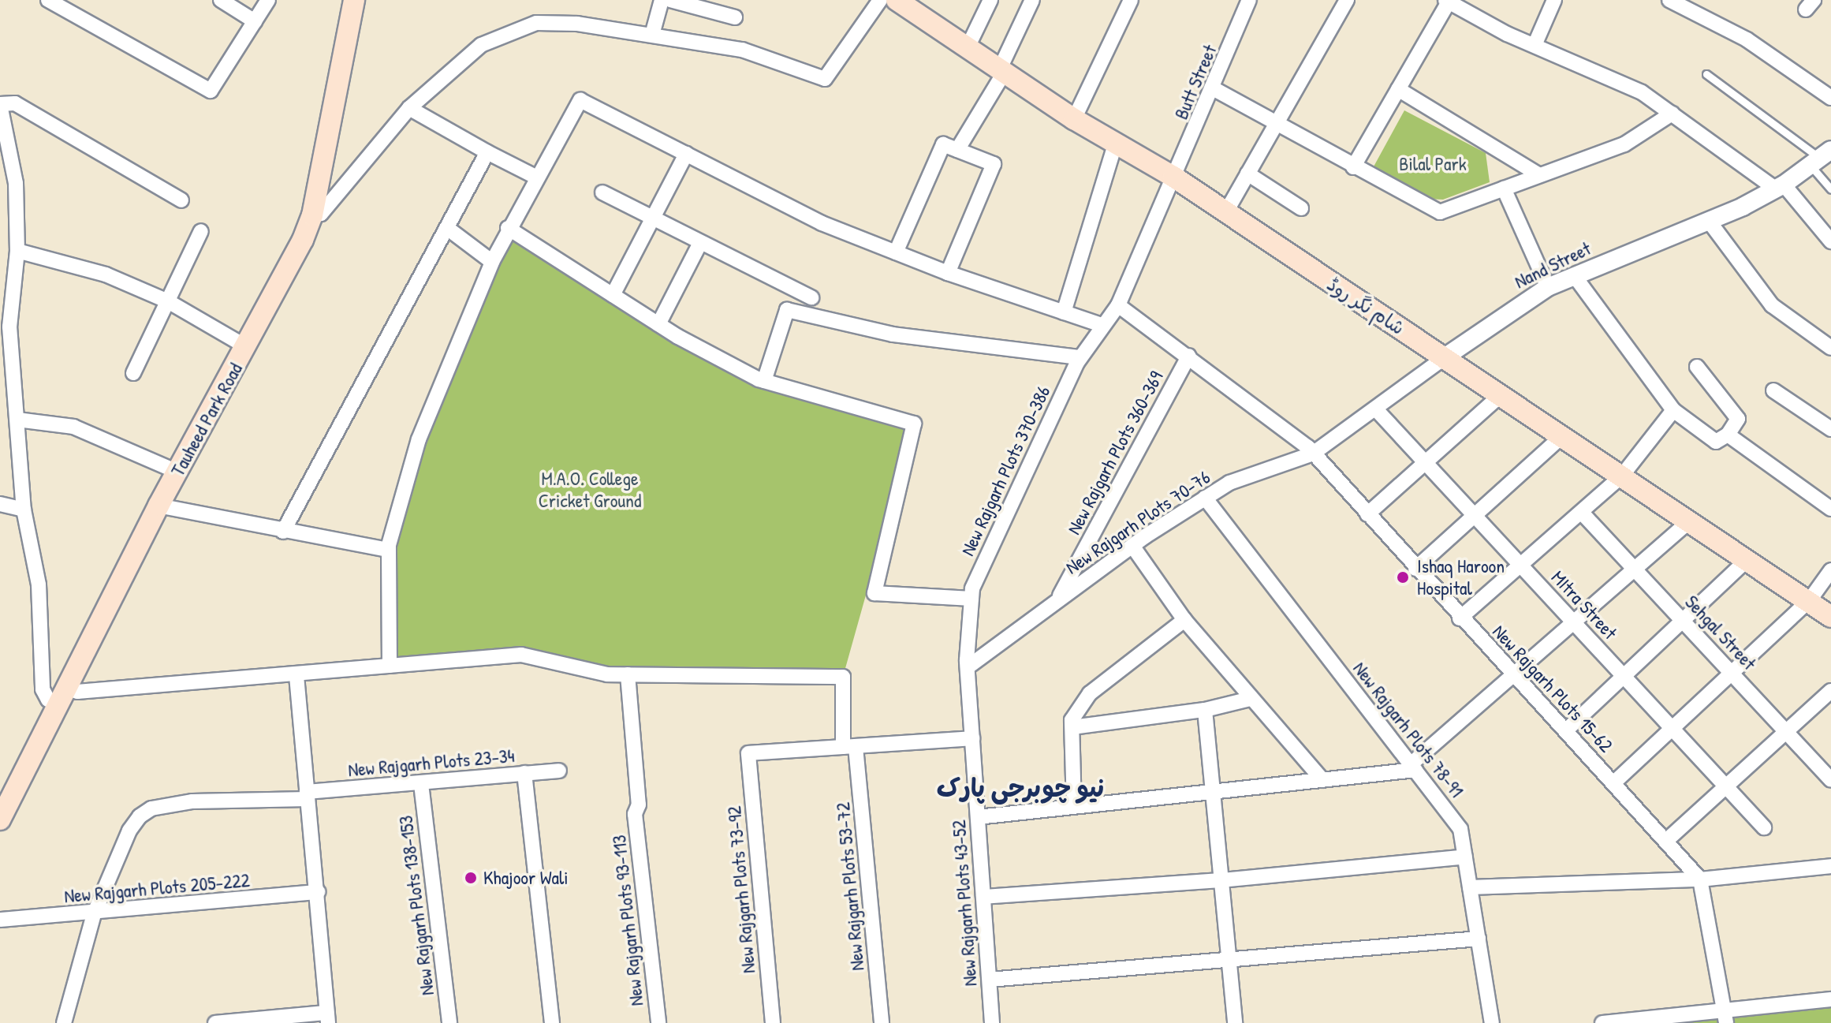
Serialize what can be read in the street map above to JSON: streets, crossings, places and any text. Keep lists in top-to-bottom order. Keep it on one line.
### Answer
{"streets":{"main road":["شام نگر روڈ","Tauheed Park Road"],"street":["Butt Street","Nand Street","New Rajgarh Plots 360-369","New Rajgarh Plots 370-386","New Rajgarh Plots 70-76","MItra Street","Sehgal Street","New Rajgarh Plots 15-62","New Rajgarh Plots 78-91","New Rajgarh Plots 23-34","New Rajgarh Plots 53-72","New Rajgarh Plots 205-222","New Rajgarh Plots 73-92","New Rajgarh Plots 43-52","New Rajgarh Plots 138-153","New Rajgarh Plots 93-113"]},"crossings":[["Butt Street","شام نگر روڈ"],["Butt Street","New Rajgarh Plots 370-386"],["Butt Street","New Rajgarh Plots 15-62"],["Nand Street","شام نگر روڈ"],["Nand Street","New Rajgarh Plots 70-76"],["Nand Street","MItra Street"],["Nand Street","New Rajgarh Plots 15-62"],["New Rajgarh Plots 360-369","New Rajgarh Plots 70-76"],["New Rajgarh Plots 360-369","New Rajgarh Plots 15-62"],["New Rajgarh Plots 370-386","New Rajgarh Plots 70-76"],["New Rajgarh Plots 370-386","New Rajgarh Plots 15-62"],["New Rajgarh Plots 370-386","New Rajgarh Plots 43-52"],["New Rajgarh Plots 70-76","New Rajgarh Plots 15-62"],["New Rajgarh Plots 70-76","New Rajgarh Plots 78-91"],["New Rajgarh Plots 70-76","New Rajgarh Plots 43-52"],["New Rajgarh Plots 23-34","New Rajgarh Plots 205-222"],["New Rajgarh Plots 23-34","New Rajgarh Plots 138-153"],["New Rajgarh Plots 53-72","New Rajgarh Plots 73-92"],["New Rajgarh Plots 53-72","New Rajgarh Plots 93-113"]],"districts":["نیو چوبرجی پارک"],"parks":["Bilal Park","M.A.O. College Cricket Ground"],"places":["Ishaq Haroon Hospital","Khajoor Wali"]}
